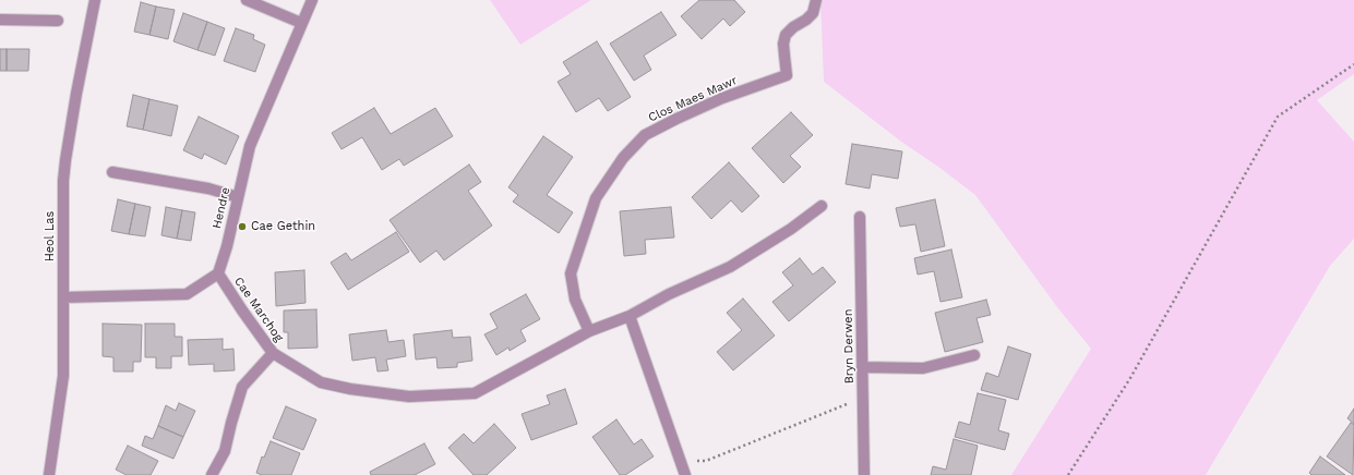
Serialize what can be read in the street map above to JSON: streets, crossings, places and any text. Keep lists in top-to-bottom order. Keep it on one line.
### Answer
{"streets":{"street":["Clos Maes Mawr","Hendre","Heol Las","Cae Marchog","Bryn Derwen"]},"crossings":[["Hendre","Cae Marchog"]],"places":["Cae Gethin"]}
